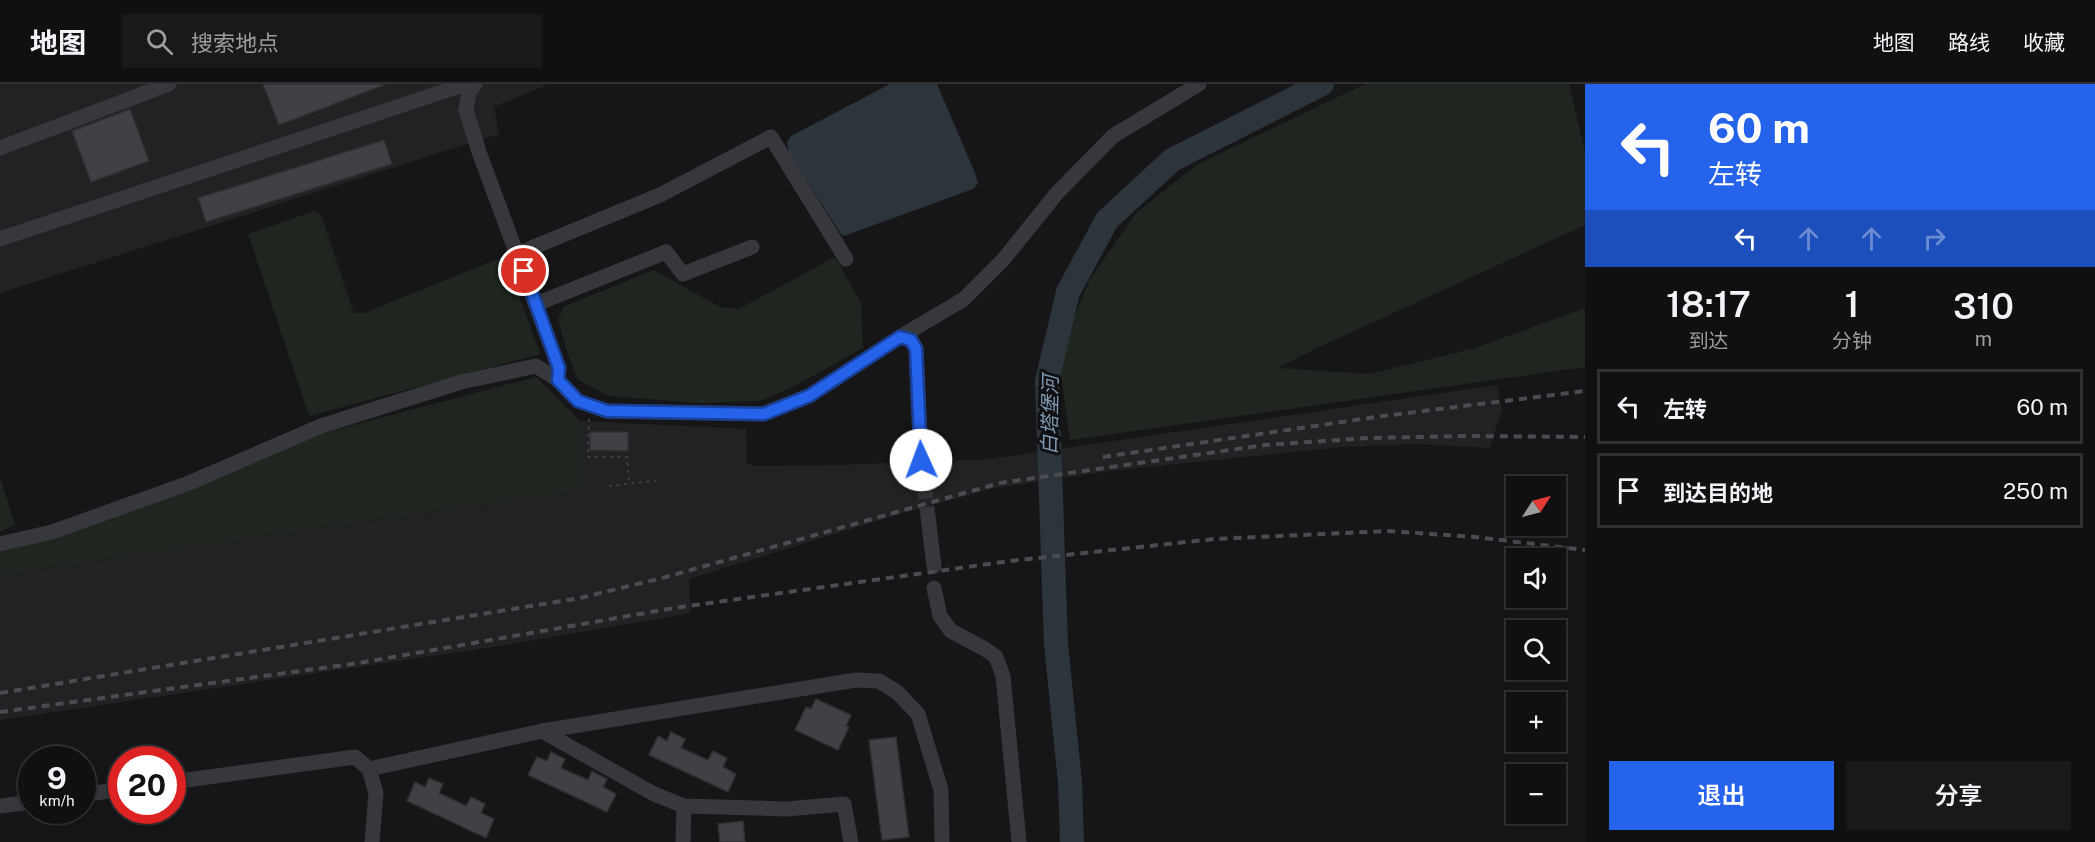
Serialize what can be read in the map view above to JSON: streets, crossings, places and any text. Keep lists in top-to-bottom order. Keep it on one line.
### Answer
{"water":["白塔堡河"],"north":"top right","page":{"header":"地图","search":"搜索地点","nav":["地图","路线","收藏"],"turn":["60 m","左转"],"eta":["18:17","到达","1","分钟","310","m"],"list":[{"name":"左转","value":"60 m"},{"name":"到达目的地","value":"250 m"}],"map_buttons":["+","−"],"speed":"9 km/h","limit":"20","buttons":["退出","分享"]}}
